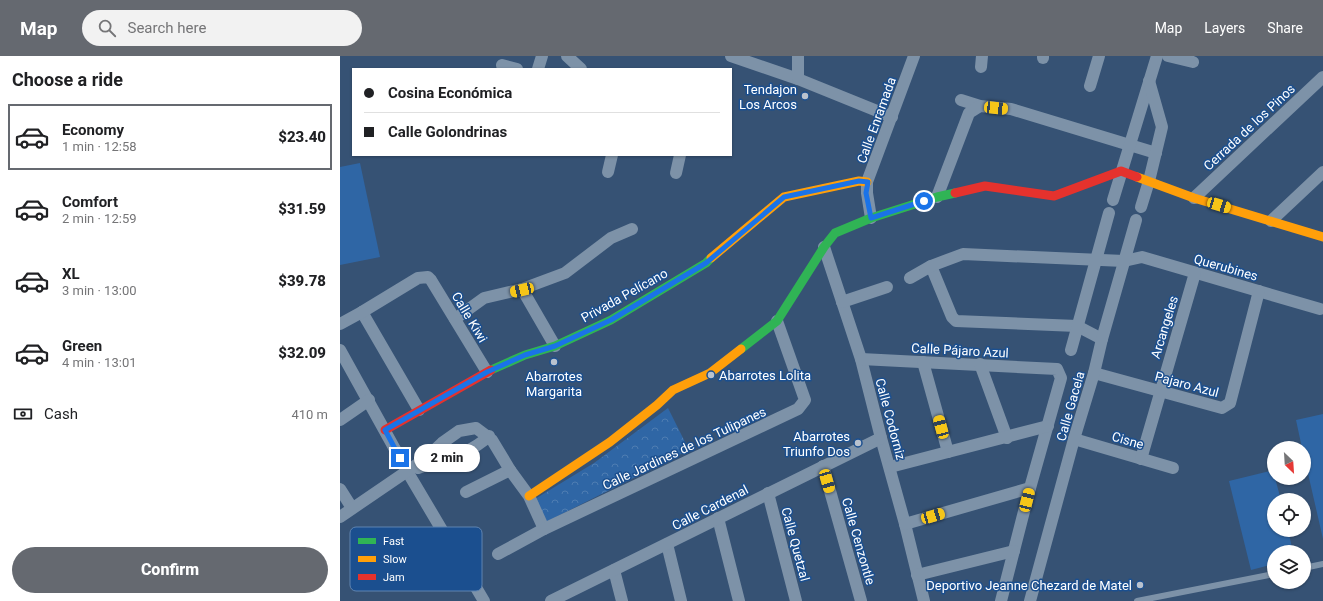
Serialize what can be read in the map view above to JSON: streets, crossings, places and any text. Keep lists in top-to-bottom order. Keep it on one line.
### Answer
{"streets":{"street":["Calle Enramada","Cerrada de los Pinos","Querubines","Privada Pelícano","Calle Kiwi","Arcangeles","Calle Pájaro Azul","Pajaro Azul","Calle Gacela","Calle Codorniz","Cisne","Calle Jardines de los Tulipanes","Calle Cardenal","Calle Cenzontle","Calle Quetzal"]},"crossings":[["Calle Enramada","Privada Pelícano"],["Querubines","Arcangeles"],["Querubines","Pajaro Azul"],["Querubines","Calle Gacela"],["Privada Pelícano","Calle Kiwi"],["Arcangeles","Pajaro Azul"],["Arcangeles","Cisne"],["Calle Pájaro Azul","Calle Gacela"],["Calle Pájaro Azul","Calle Codorniz"],["Pajaro Azul","Calle Gacela"],["Calle Gacela","Cisne"],["Calle Codorniz","Calle Cardenal"],["Calle Cardenal","Calle Cenzontle"],["Calle Cardenal","Calle Quetzal"]],"places":["Tendajon Los Arcos","Abarrotes Margarita","Abarrotes Lolita","Abarrotes Triunfo Dos","Deportivo Jeanne Chezard de Matel"],"legend":["Fast","Slow","Jam"],"north":"bottom right","page":{"header":"Map","search":"Search here","nav":["Map","Layers","Share"],"heading":"Choose a ride","banner":["Cosina Económica","Calle Golondrinas"],"list":[{"name":"Economy","note":"1 min · 12:58","value":"$23.40"},{"name":"Comfort","note":"2 min · 12:59","value":"$31.59"},{"name":"XL","note":"3 min · 13:00","value":"$39.78"},{"name":"Green","note":"4 min · 13:01","value":"$32.09"}],"pay":["Cash","410 m"],"bubble":"2 min","buttons":"Confirm"}}
